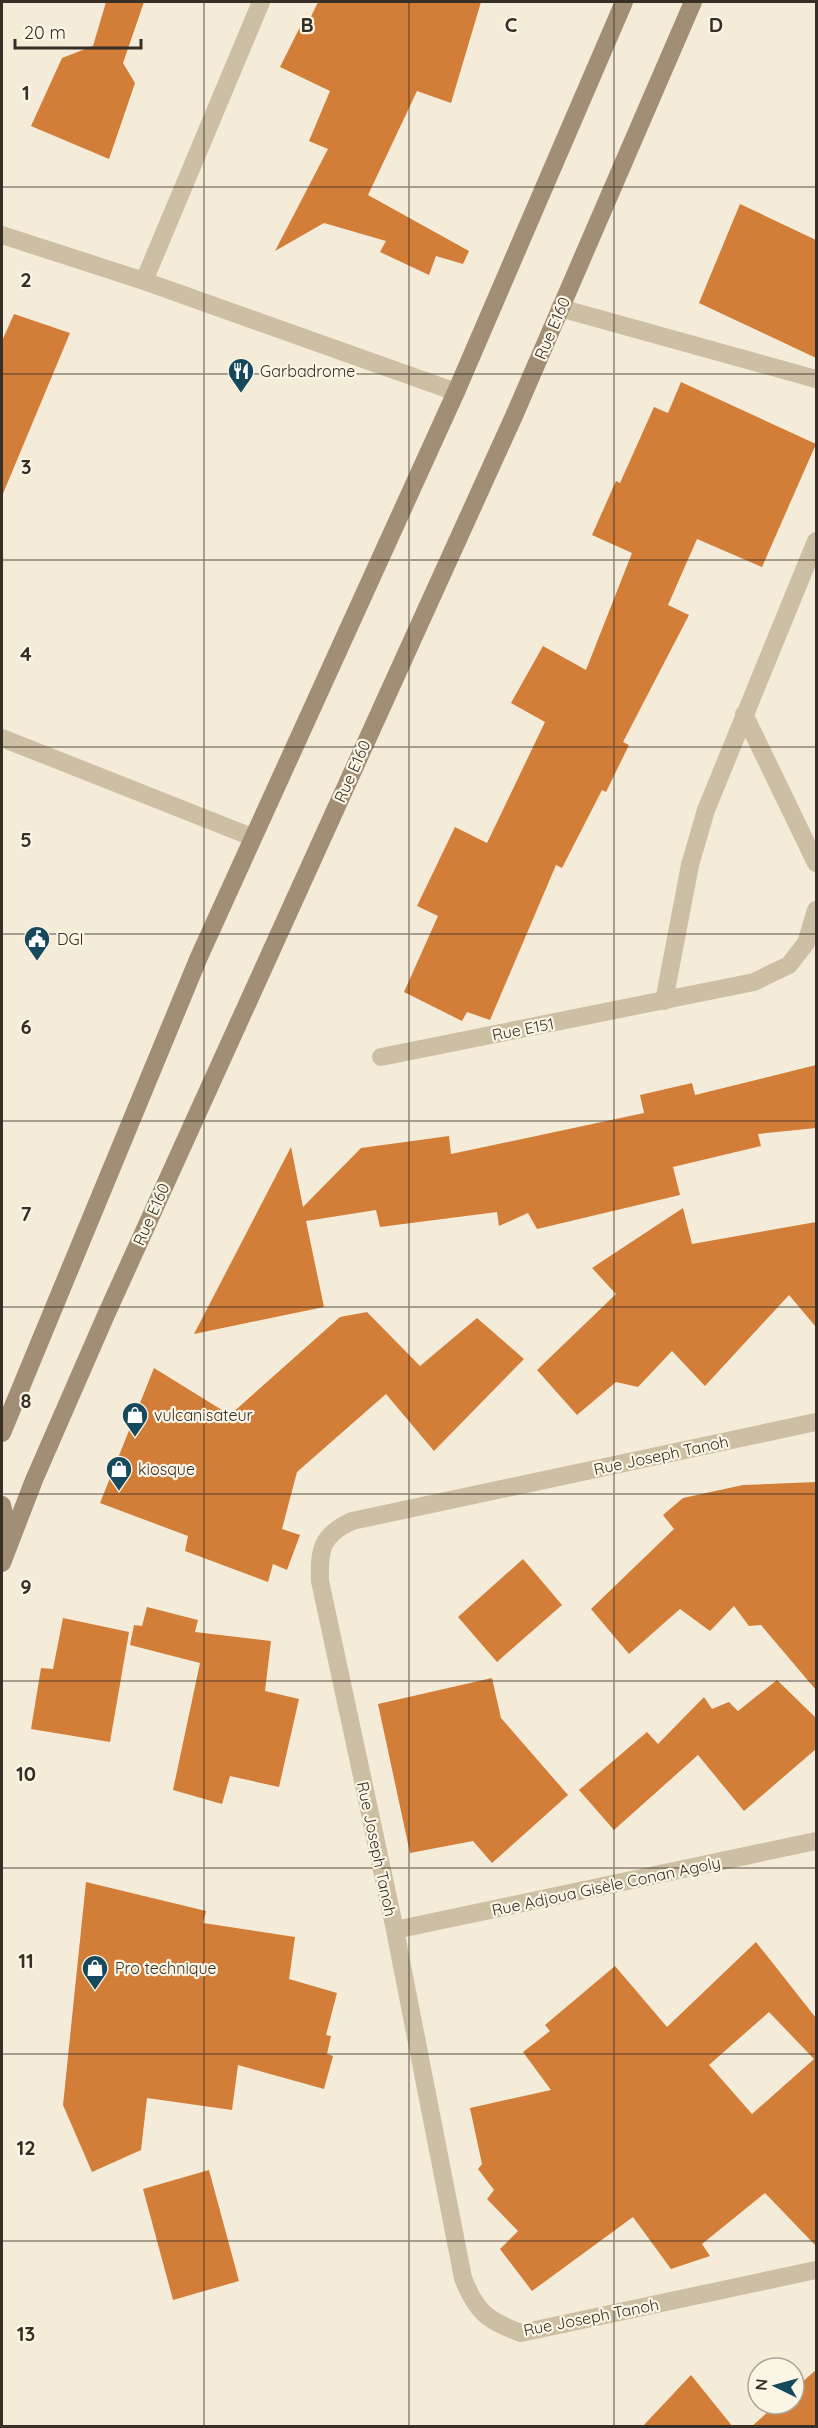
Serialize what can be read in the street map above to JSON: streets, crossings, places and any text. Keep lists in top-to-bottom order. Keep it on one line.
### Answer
{"streets":{"street":["Rue E160","Rue E151","Rue Joseph Tanoh","Rue Adjoua Gisèle Conan Agoly"]},"crossings":[["Rue Joseph Tanoh","Rue Adjoua Gisèle Conan Agoly"]],"places":{"restaurant":["Garbadrome"],"public building":["DGI"],"shop":["vulcanisateur","kiosque","Pro technique"]},"scale_bar":"20 m","north":"left","grid":{"columns":["B","C","D"],"rows":["1","2","3","4","5","6","7","8","9","10","11","12","13"]}}
